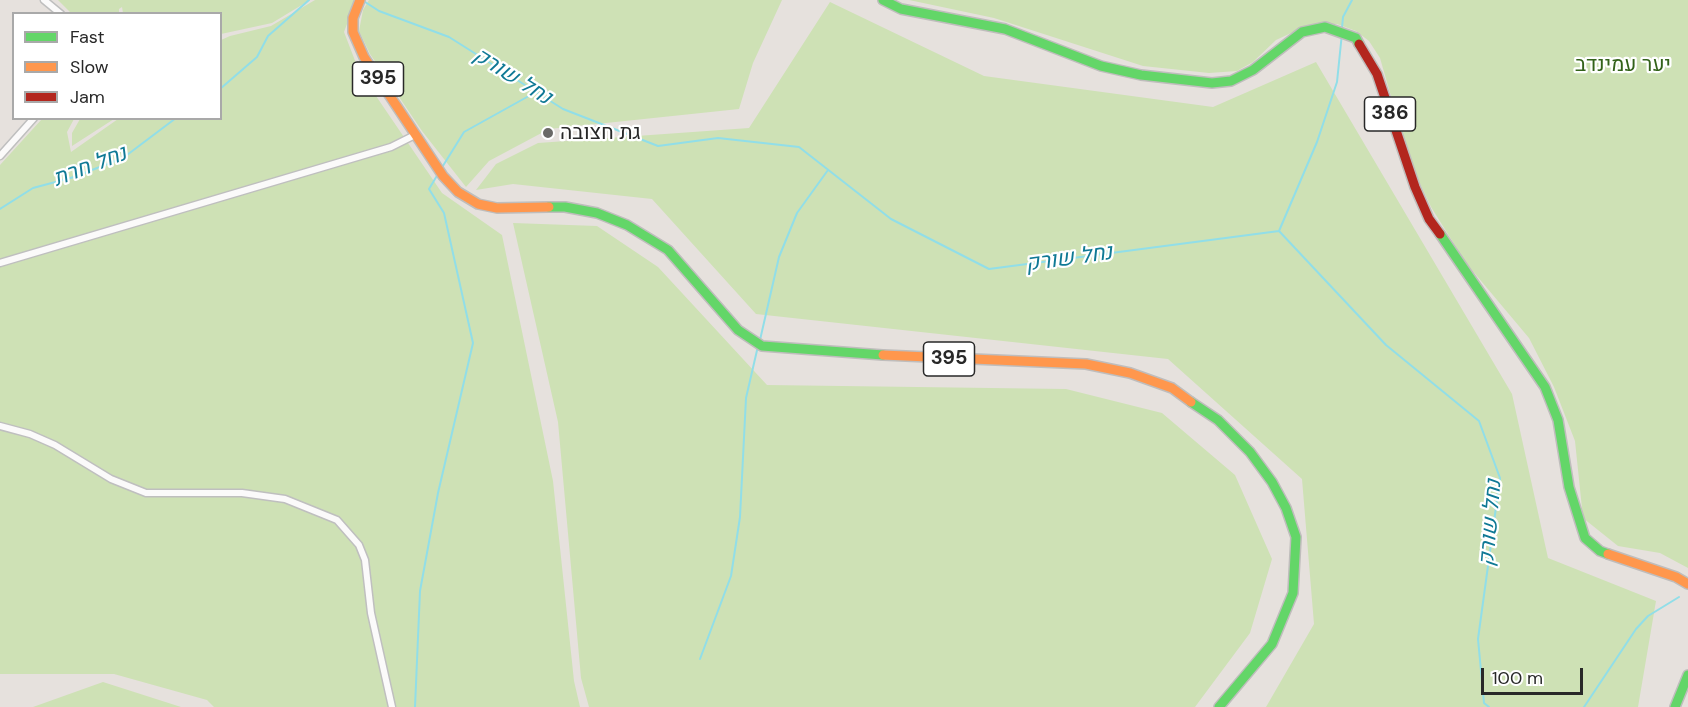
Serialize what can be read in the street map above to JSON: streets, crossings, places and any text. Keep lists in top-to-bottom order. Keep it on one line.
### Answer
{"streets":{"main road":["395","386"]},"water":["נחל שורק","נחל חרת"],"parks":["יער עמינדב"],"places":["גת חצובה"],"legend":["Fast","Slow","Jam"],"scale_bar":"100 m"}
